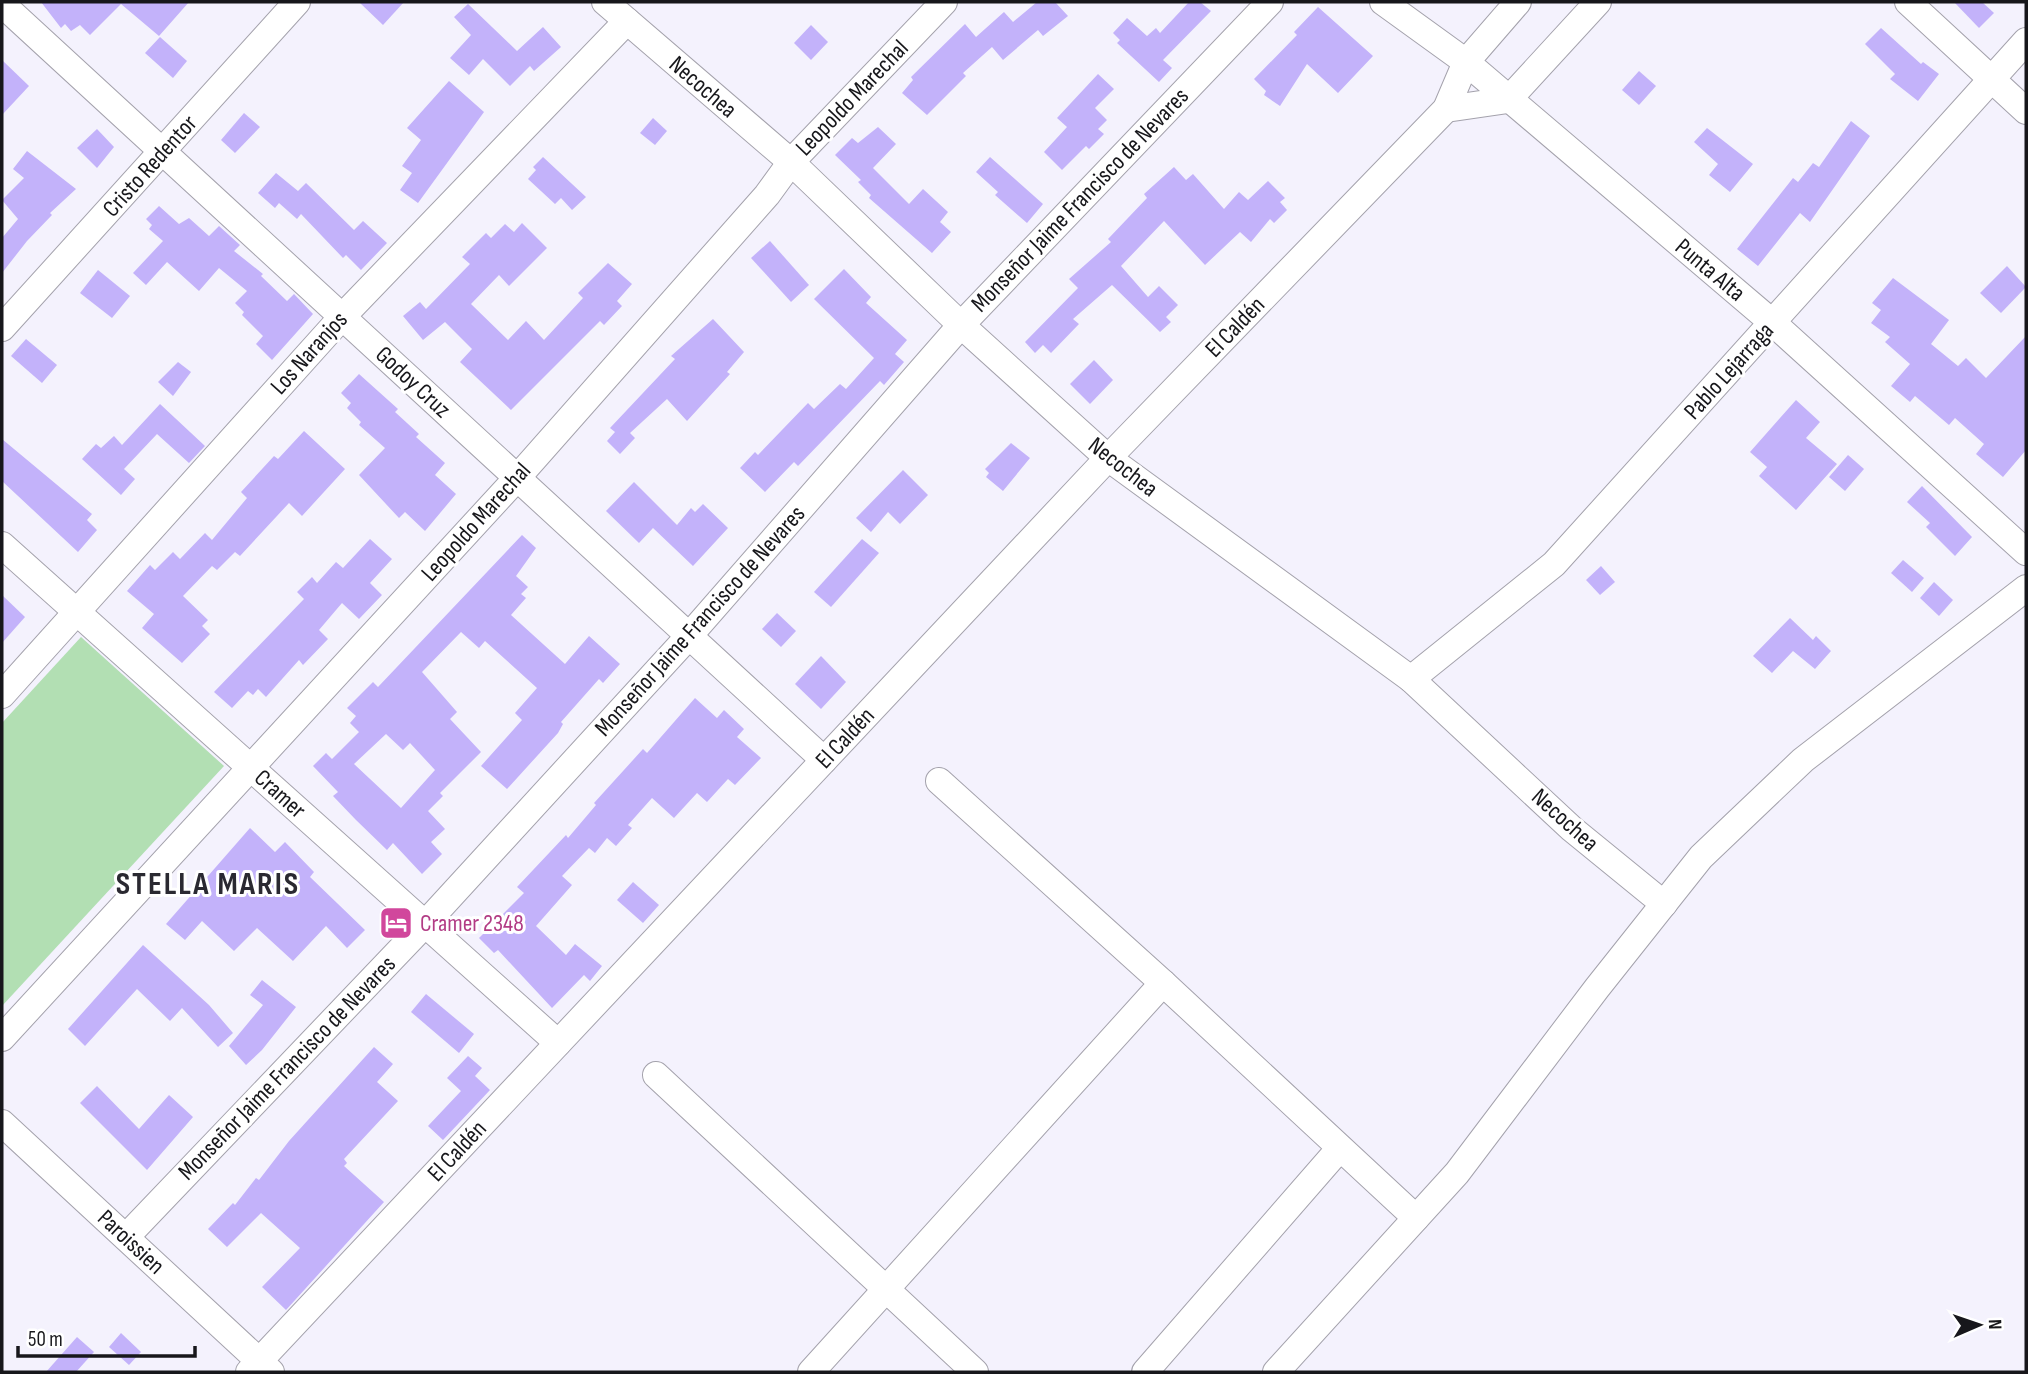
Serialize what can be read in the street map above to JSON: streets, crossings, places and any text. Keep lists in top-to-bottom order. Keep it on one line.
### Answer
{"streets":{"street":["Necochea","Leopoldo Marechal","Cristo Redentor","Monseñor Jaime Francisco de Nevares","Punta Alta","El Caldén","Los Naranjos","Pablo Lejarraga","Godoy Cruz","Cramer","Paroissien"]},"crossings":[["Necochea","Leopoldo Marechal"],["Necochea","Monseñor Jaime Francisco de Nevares"],["Necochea","El Caldén"],["Necochea","Los Naranjos"],["Necochea","Pablo Lejarraga"],["Leopoldo Marechal","Godoy Cruz"],["Leopoldo Marechal","Cramer"],["Cristo Redentor","Godoy Cruz"],["Monseñor Jaime Francisco de Nevares","Godoy Cruz"],["Monseñor Jaime Francisco de Nevares","Cramer"],["Monseñor Jaime Francisco de Nevares","Paroissien"],["Punta Alta","El Caldén"],["Punta Alta","Pablo Lejarraga"],["El Caldén","Godoy Cruz"],["El Caldén","Cramer"],["El Caldén","Paroissien"],["Los Naranjos","Godoy Cruz"],["Los Naranjos","Cramer"]],"districts":["STELLA MARIS"],"places":{"hotel":["Cramer 2348"]},"scale_bar":"50 m","north":"right"}
